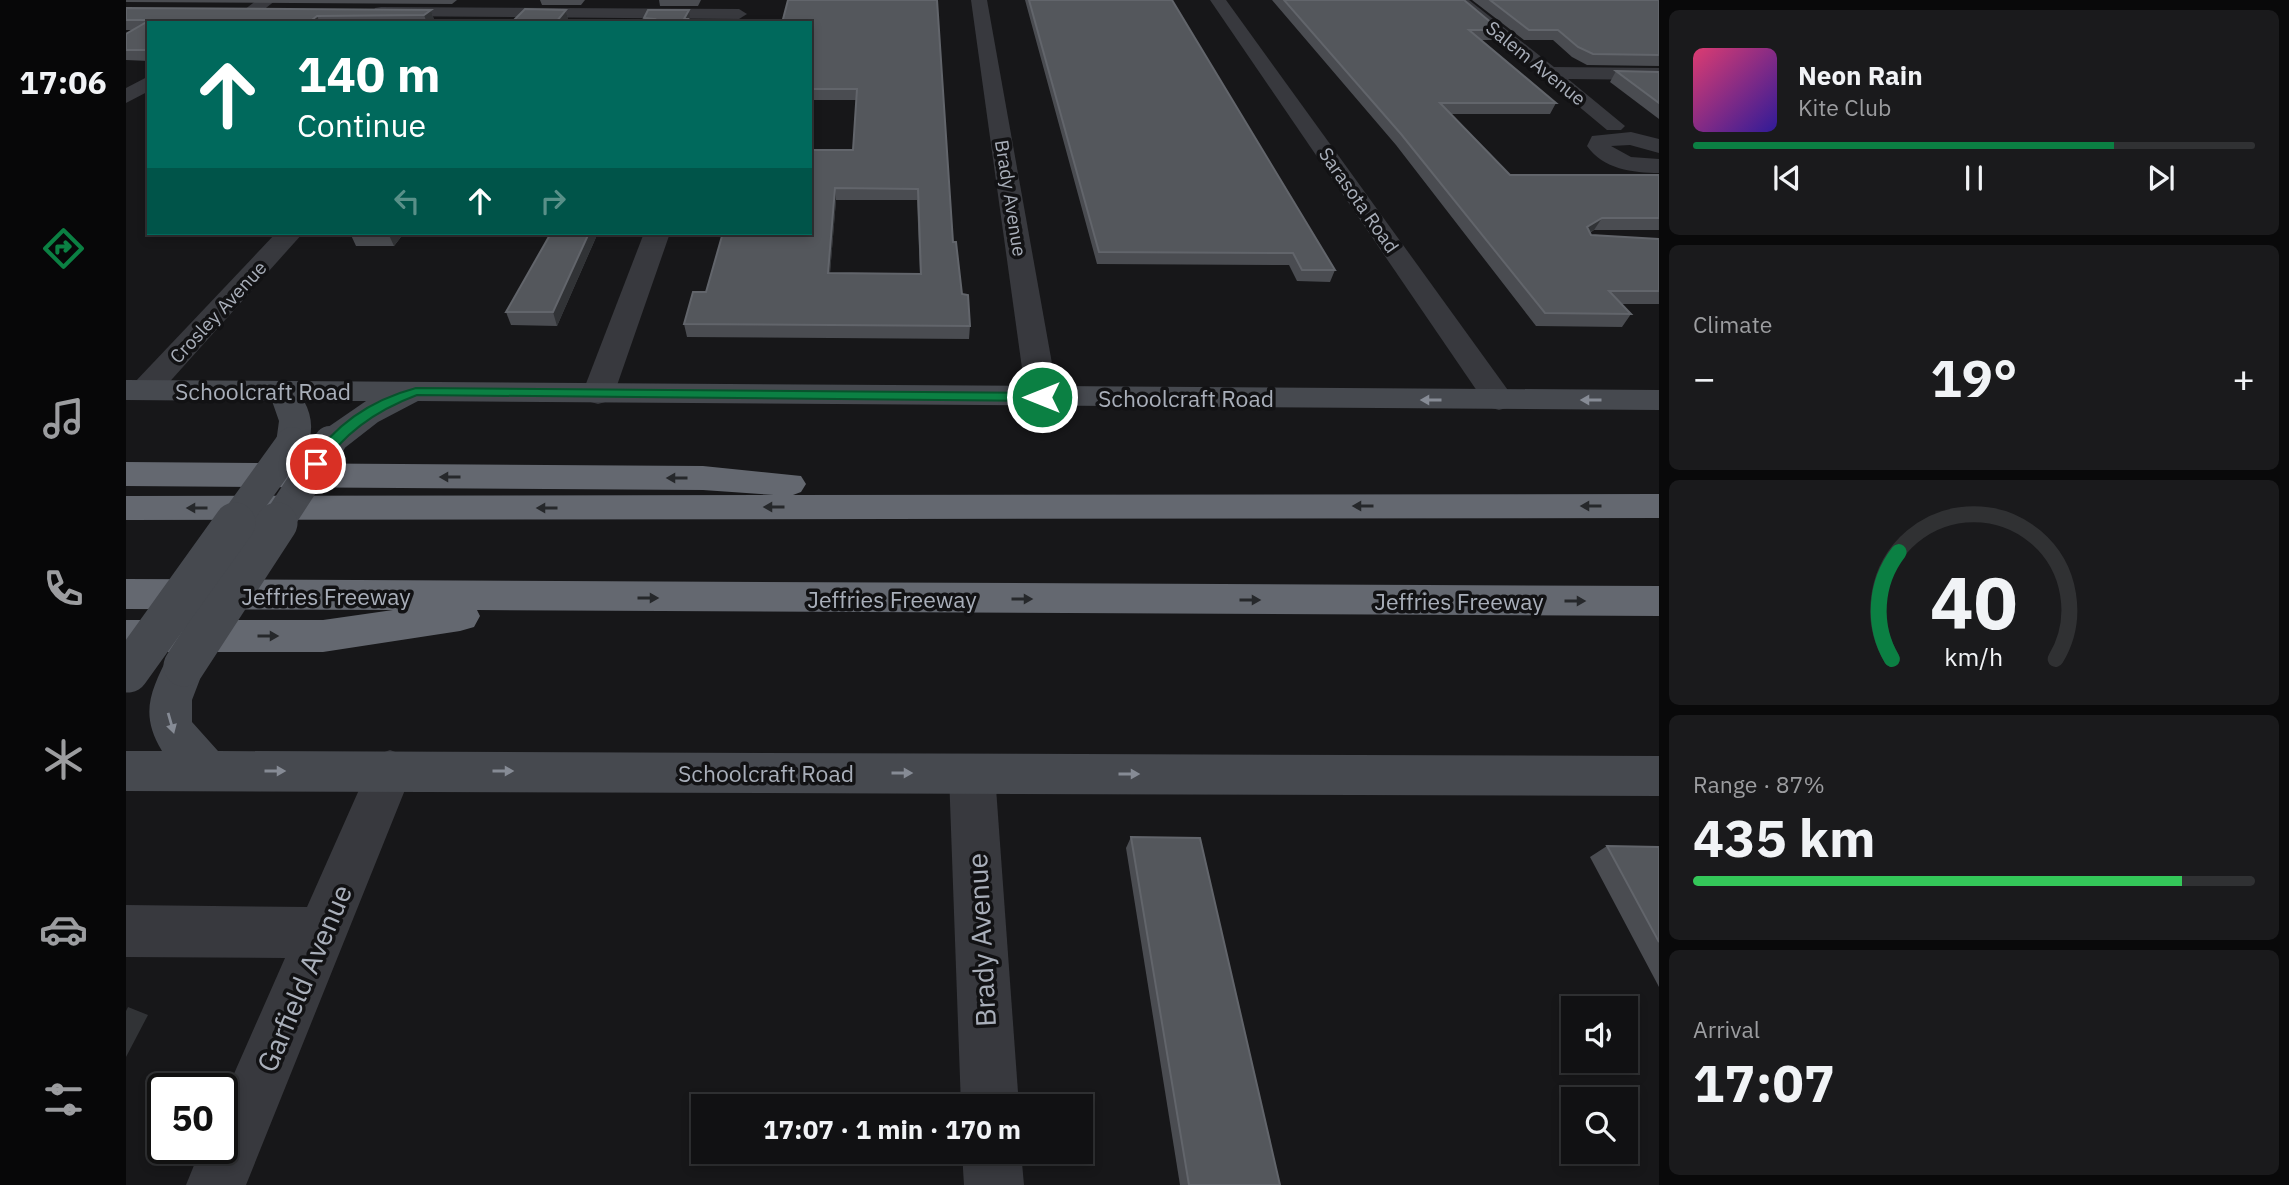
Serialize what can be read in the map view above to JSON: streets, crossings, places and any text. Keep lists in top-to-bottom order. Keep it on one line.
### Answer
{"streets":{"highway":["Jeffries Freeway"],"main road":["Schoolcraft Road"],"street":["Salem Avenue","Brady Avenue","Sarasota Road","Crosley Avenue","Garfield Avenue"]},"crossings":[["Brady Avenue","Schoolcraft Road"],["Sarasota Road","Schoolcraft Road"],["Crosley Avenue","Schoolcraft Road"],["Schoolcraft Road","Garfield Avenue"]],"page":{"tabs":"17:06","turn":["140 m","Continue"],"song":["Neon Rain","Kite Club"],"tile":["Climate",["Range · 87%","435 km"],["Arrival","17:07"]],"heat":["−","19°","+"],"limit":"50","trip":"17:07 · 1 min · 170 m","gauge":["40","km/h"]}}
